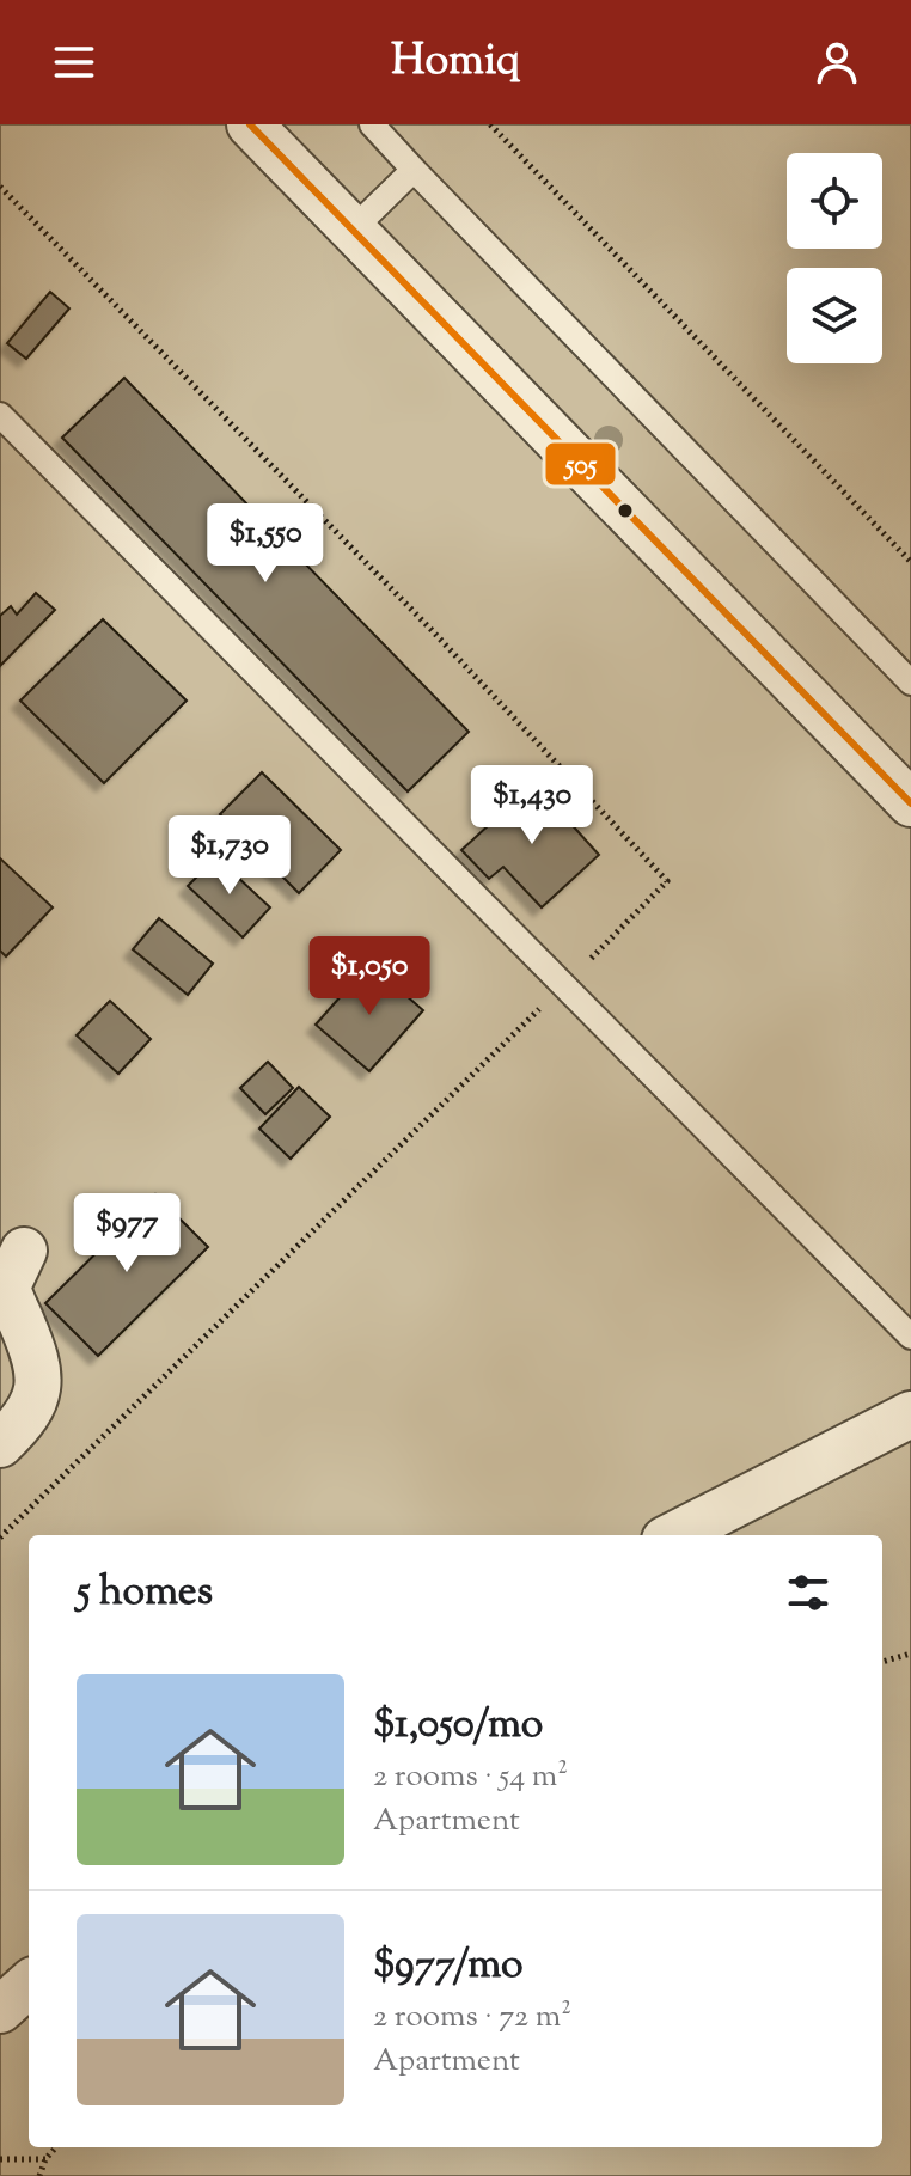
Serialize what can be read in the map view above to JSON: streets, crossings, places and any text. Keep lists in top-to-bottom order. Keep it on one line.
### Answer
{"lines":["transit line 505"],"page":{"header":"Homiq","price":["$1,550","$1,430","$1,730","$1,050","$977"],"heading":"5 homes","list":[{"name":"$1,050/mo","note":"2 rooms · 54 m² · Apartment"},{"name":"$977/mo","note":"2 rooms · 72 m² · Apartment"}]}}
